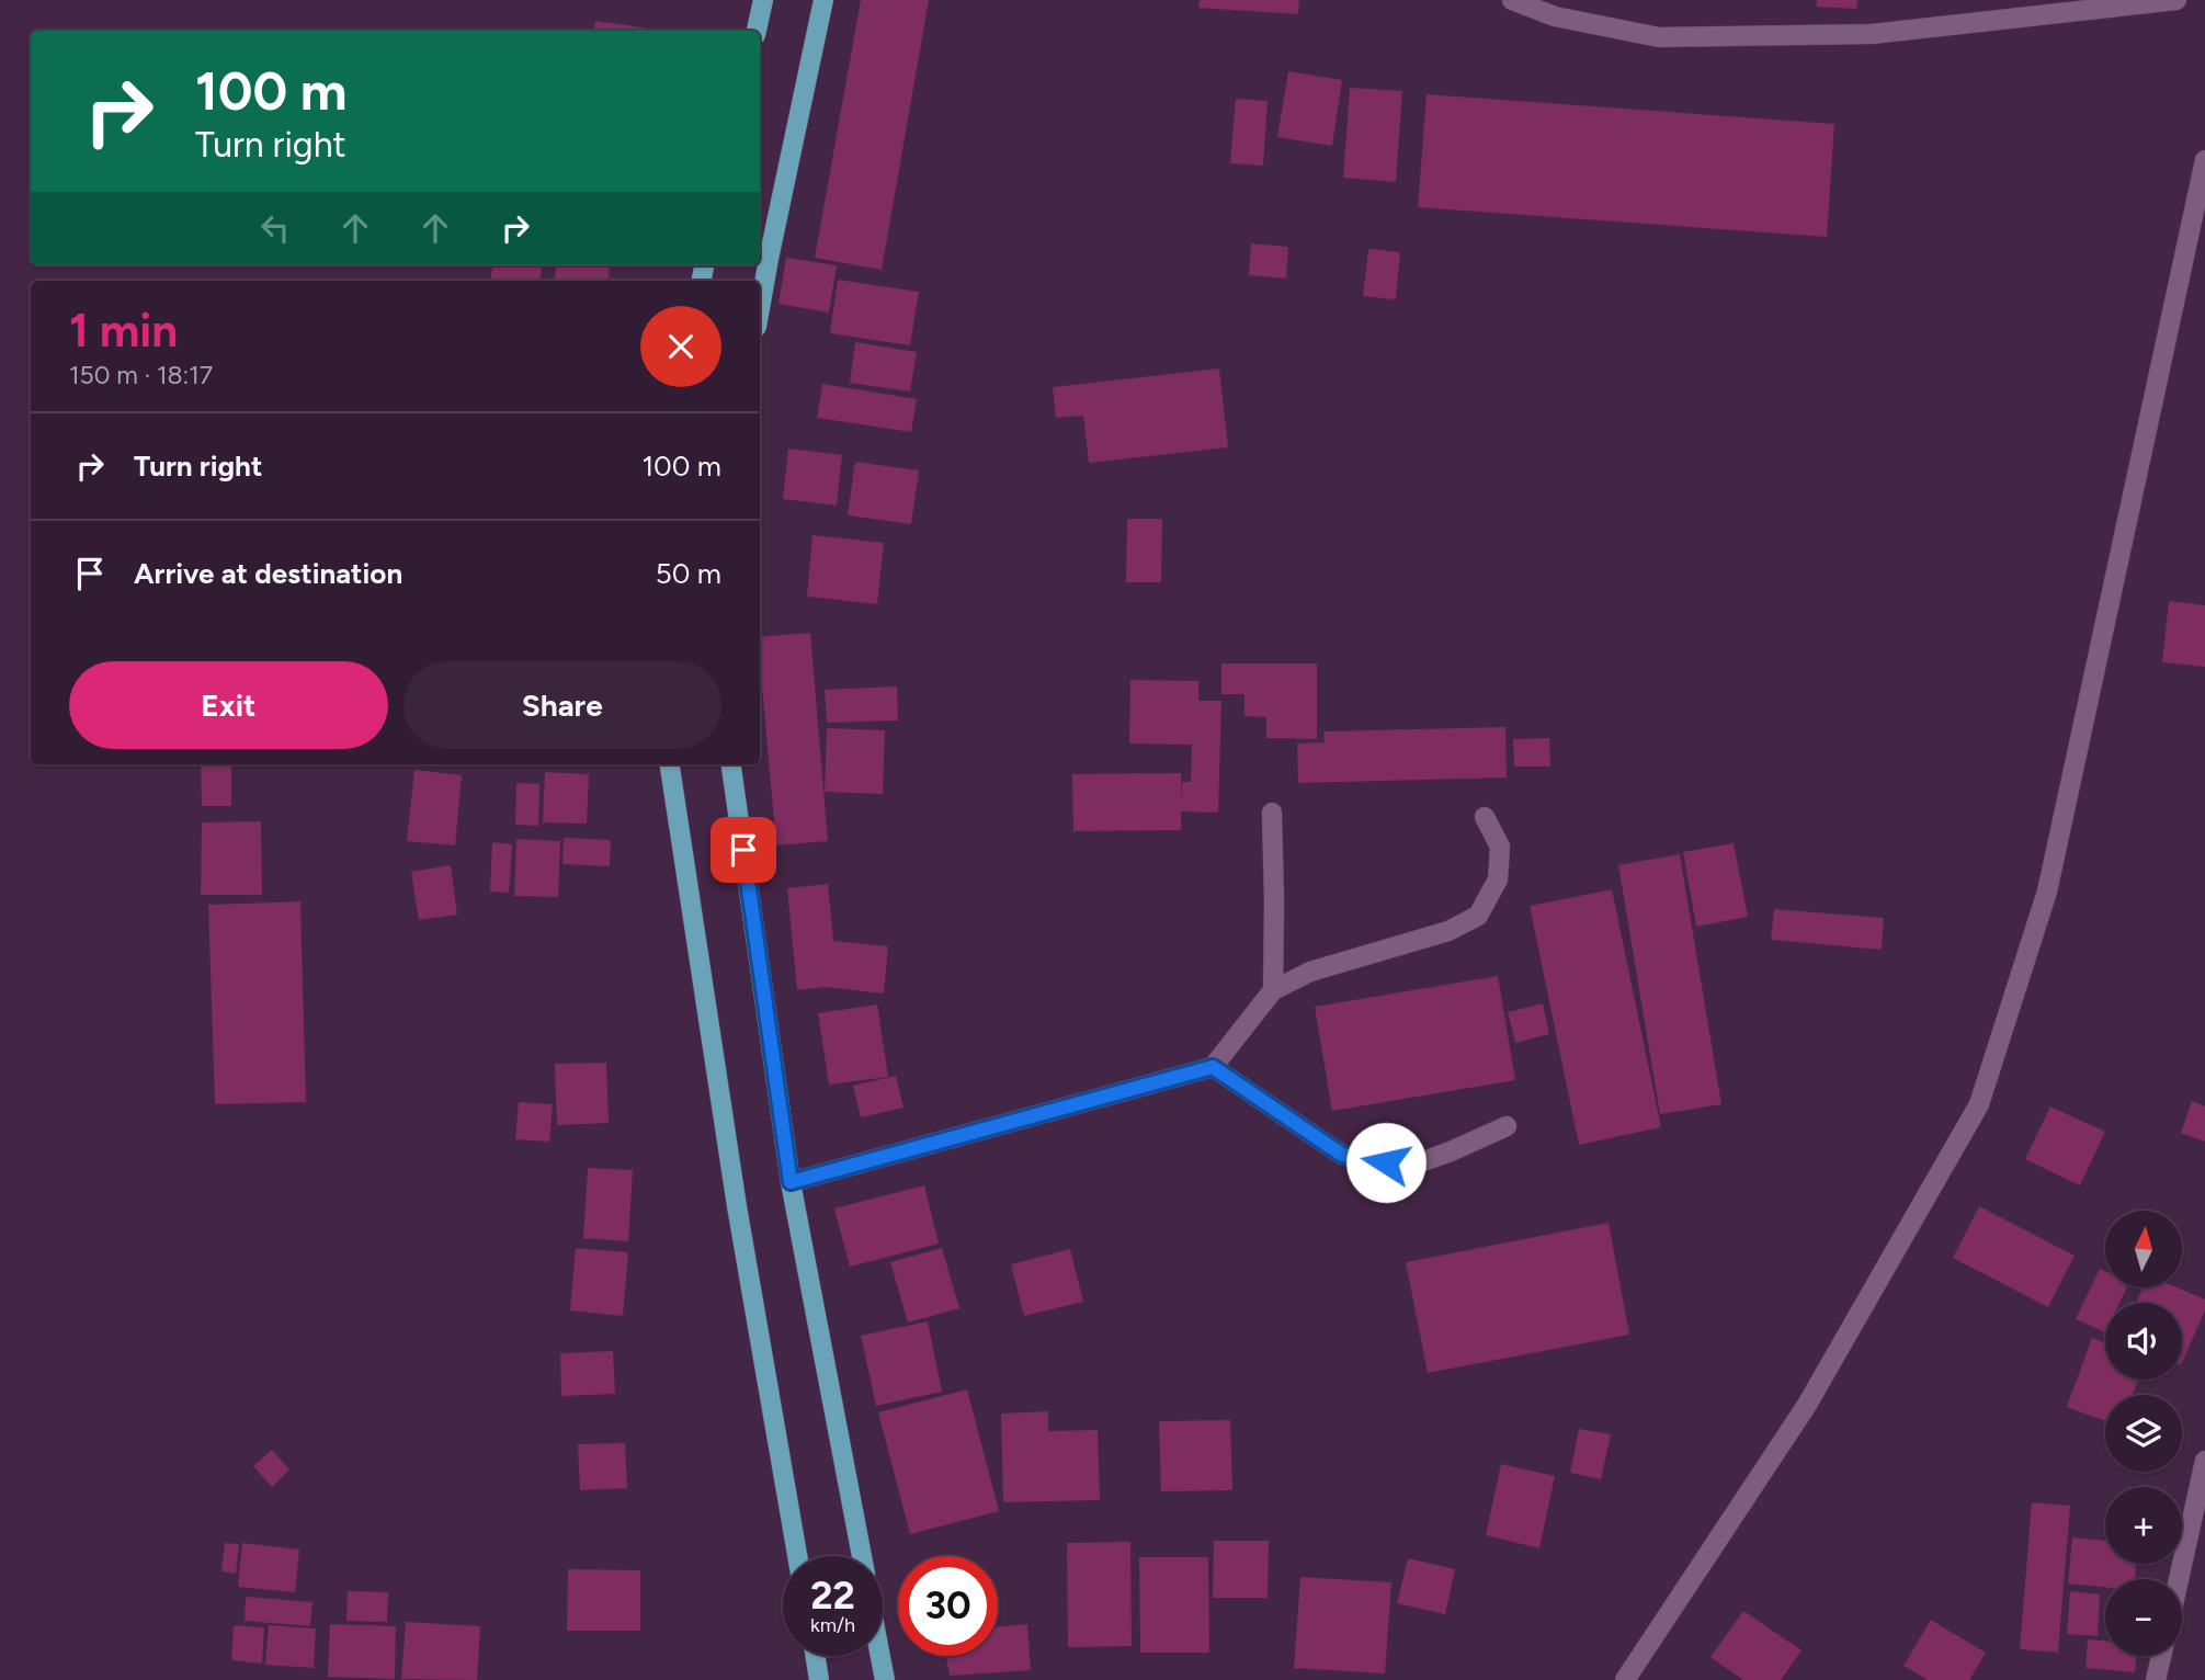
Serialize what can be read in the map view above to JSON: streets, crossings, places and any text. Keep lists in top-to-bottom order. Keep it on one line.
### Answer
{"north":"top","page":{"turn":["100 m","Turn right"],"heading":["1 min","150 m · 18:17"],"list":[{"name":"Turn right","value":"100 m"},{"name":"Arrive at destination","value":"50 m"}],"buttons":["Exit","Share"],"map_buttons":["+","−"],"speed":"22 km/h","limit":"30"}}
